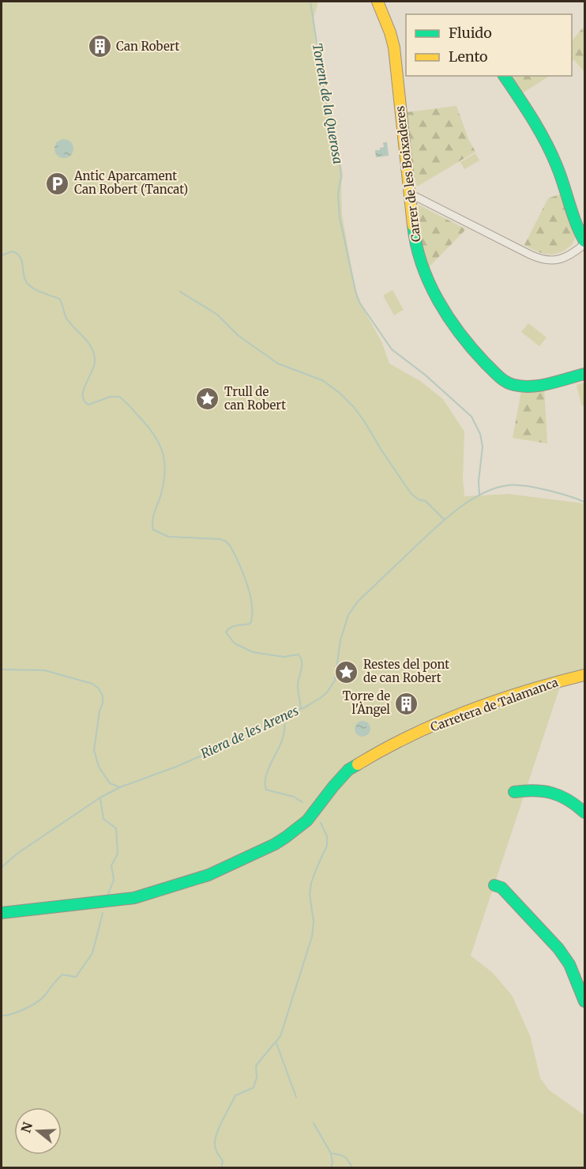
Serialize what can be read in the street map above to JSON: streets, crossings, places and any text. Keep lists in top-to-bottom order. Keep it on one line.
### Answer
{"streets":{"street":["Carrer de les Boixaderes","Carretera de Talamanca"]},"water":["Torrent de la Querosa","Riera de les Arenes"],"places":{"building":["Can Robert","Torre de l'Àngel"],"parking":["Antic Aparcament Can Robert (Tancat)"],"place":["Trull de can Robert","Restes del pont de can Robert"]},"legend":["Fluido","Lento"],"north":"left"}
